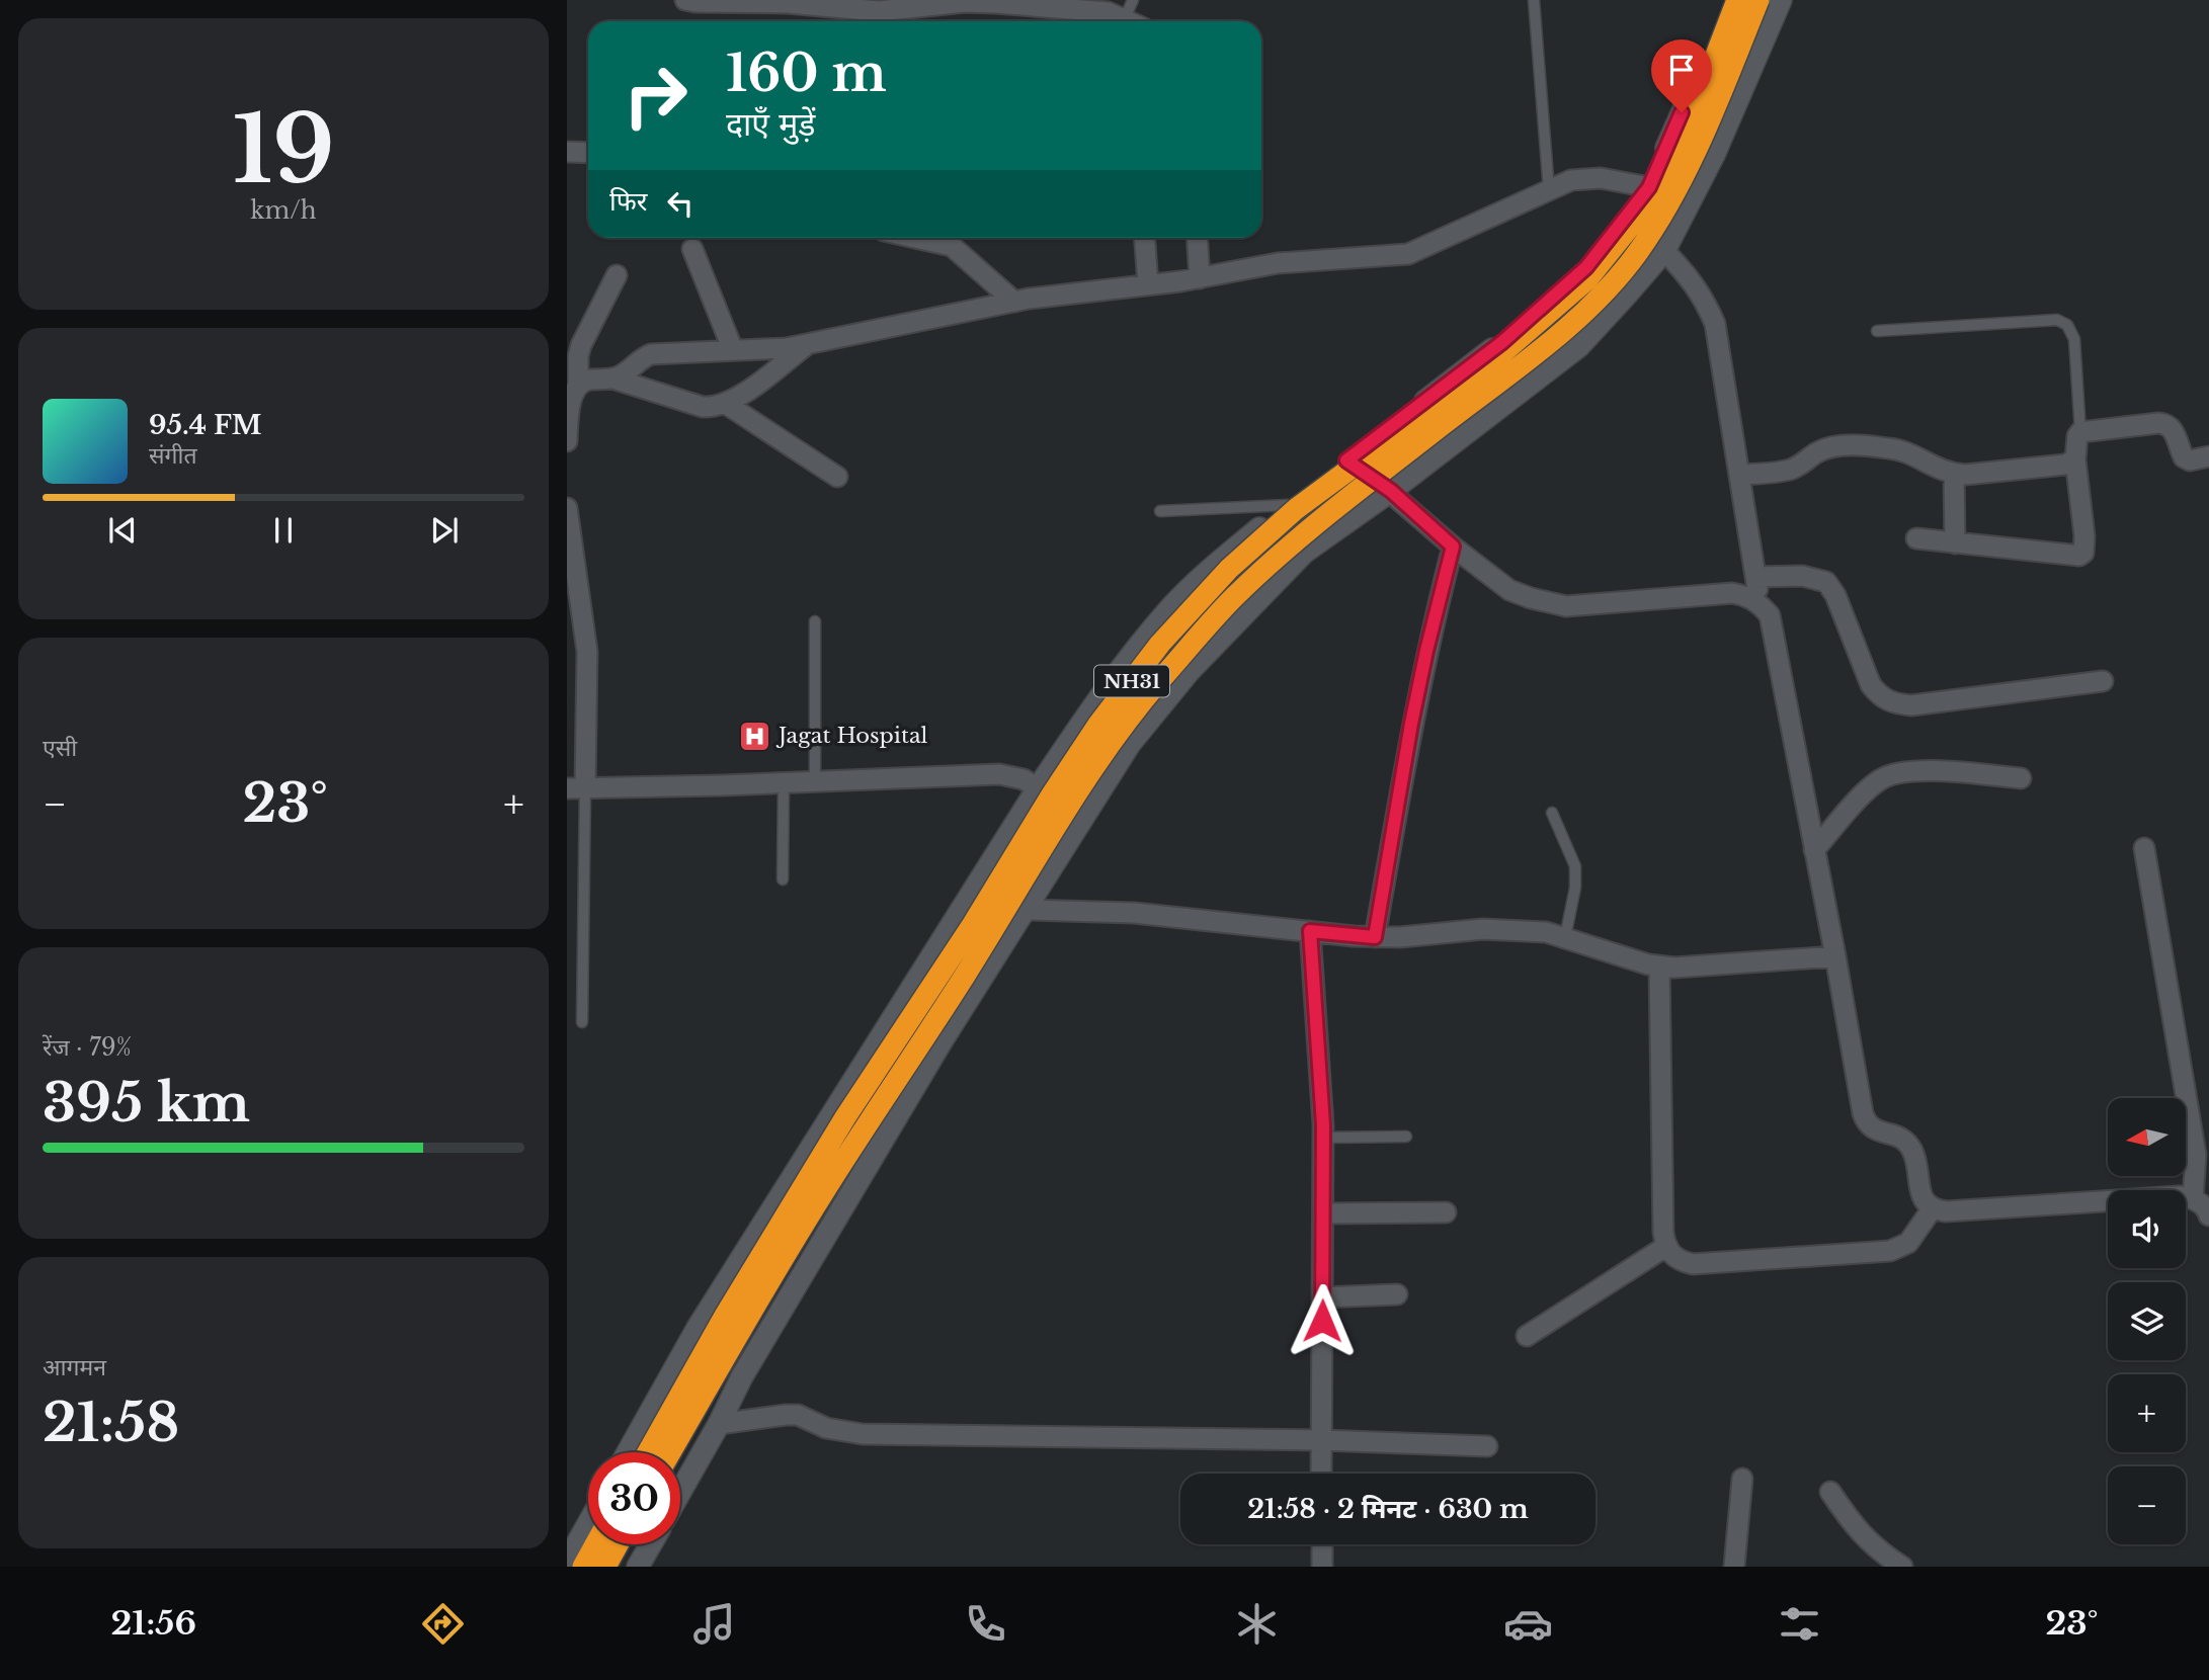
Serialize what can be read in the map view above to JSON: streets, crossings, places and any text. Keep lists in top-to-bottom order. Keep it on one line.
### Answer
{"streets":{"highway":["NH31"]},"places":{"hospital":["Jagat Hospital"]},"north":"left","page":{"tile":[["19","km/h"],"एसी",["रेंज · 79%","395 km"],["आगमन","21:58"]],"turn":["160 m","दाएँ मुड़ें"],"then":"फिर","song":["95.4 FM","संगीत"],"heat":["−","23°","+"],"map_buttons":["+","−"],"limit":"30","trip":"21:58 · 2 मिनट · 630 m","tabs":["21:56","23°"]}}
